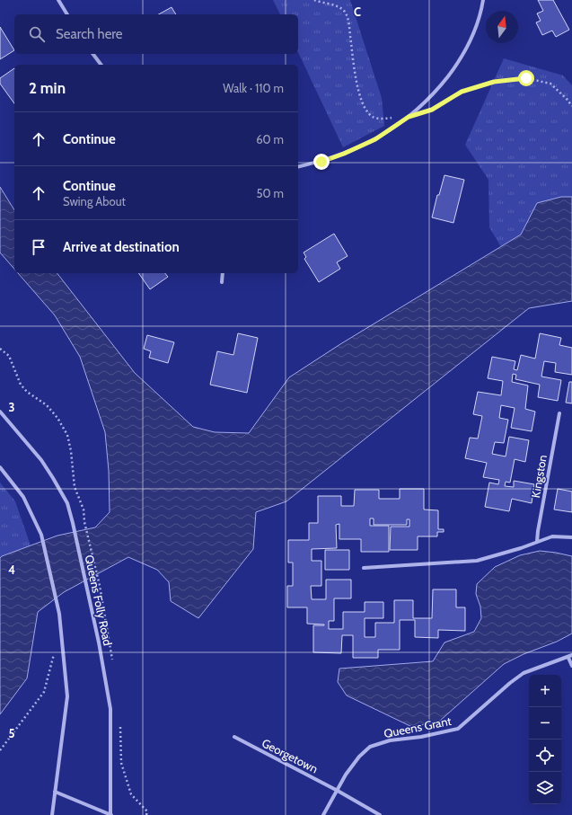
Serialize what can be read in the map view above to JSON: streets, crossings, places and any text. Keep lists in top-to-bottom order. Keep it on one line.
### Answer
{"streets":{"street":["Kingston","Queens Folly Road","Queens Grant","Georgetown"]},"crossings":[["Queens Grant","Georgetown"]],"north":"top","page":{"search":"Search here","heading":["2 min","Walk · 110 m"],"list":[["Continue","60 m"],["Continue","Swing About","50 m"],"Arrive at destination"],"map_buttons":["+","−"]},"grid":{"columns":["C"],"rows":["3","4","5"]}}
